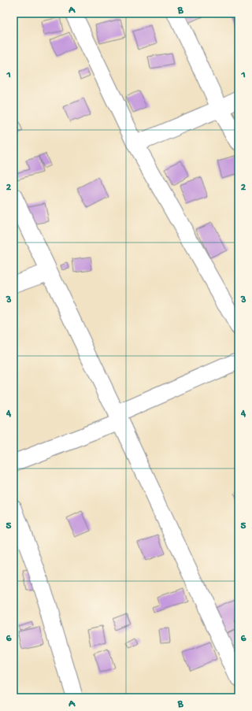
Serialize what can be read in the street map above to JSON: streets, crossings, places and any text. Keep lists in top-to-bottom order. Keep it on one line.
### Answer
{"grid":{"columns":["A","B"],"rows":["1","2","3","4","5","6"]}}
